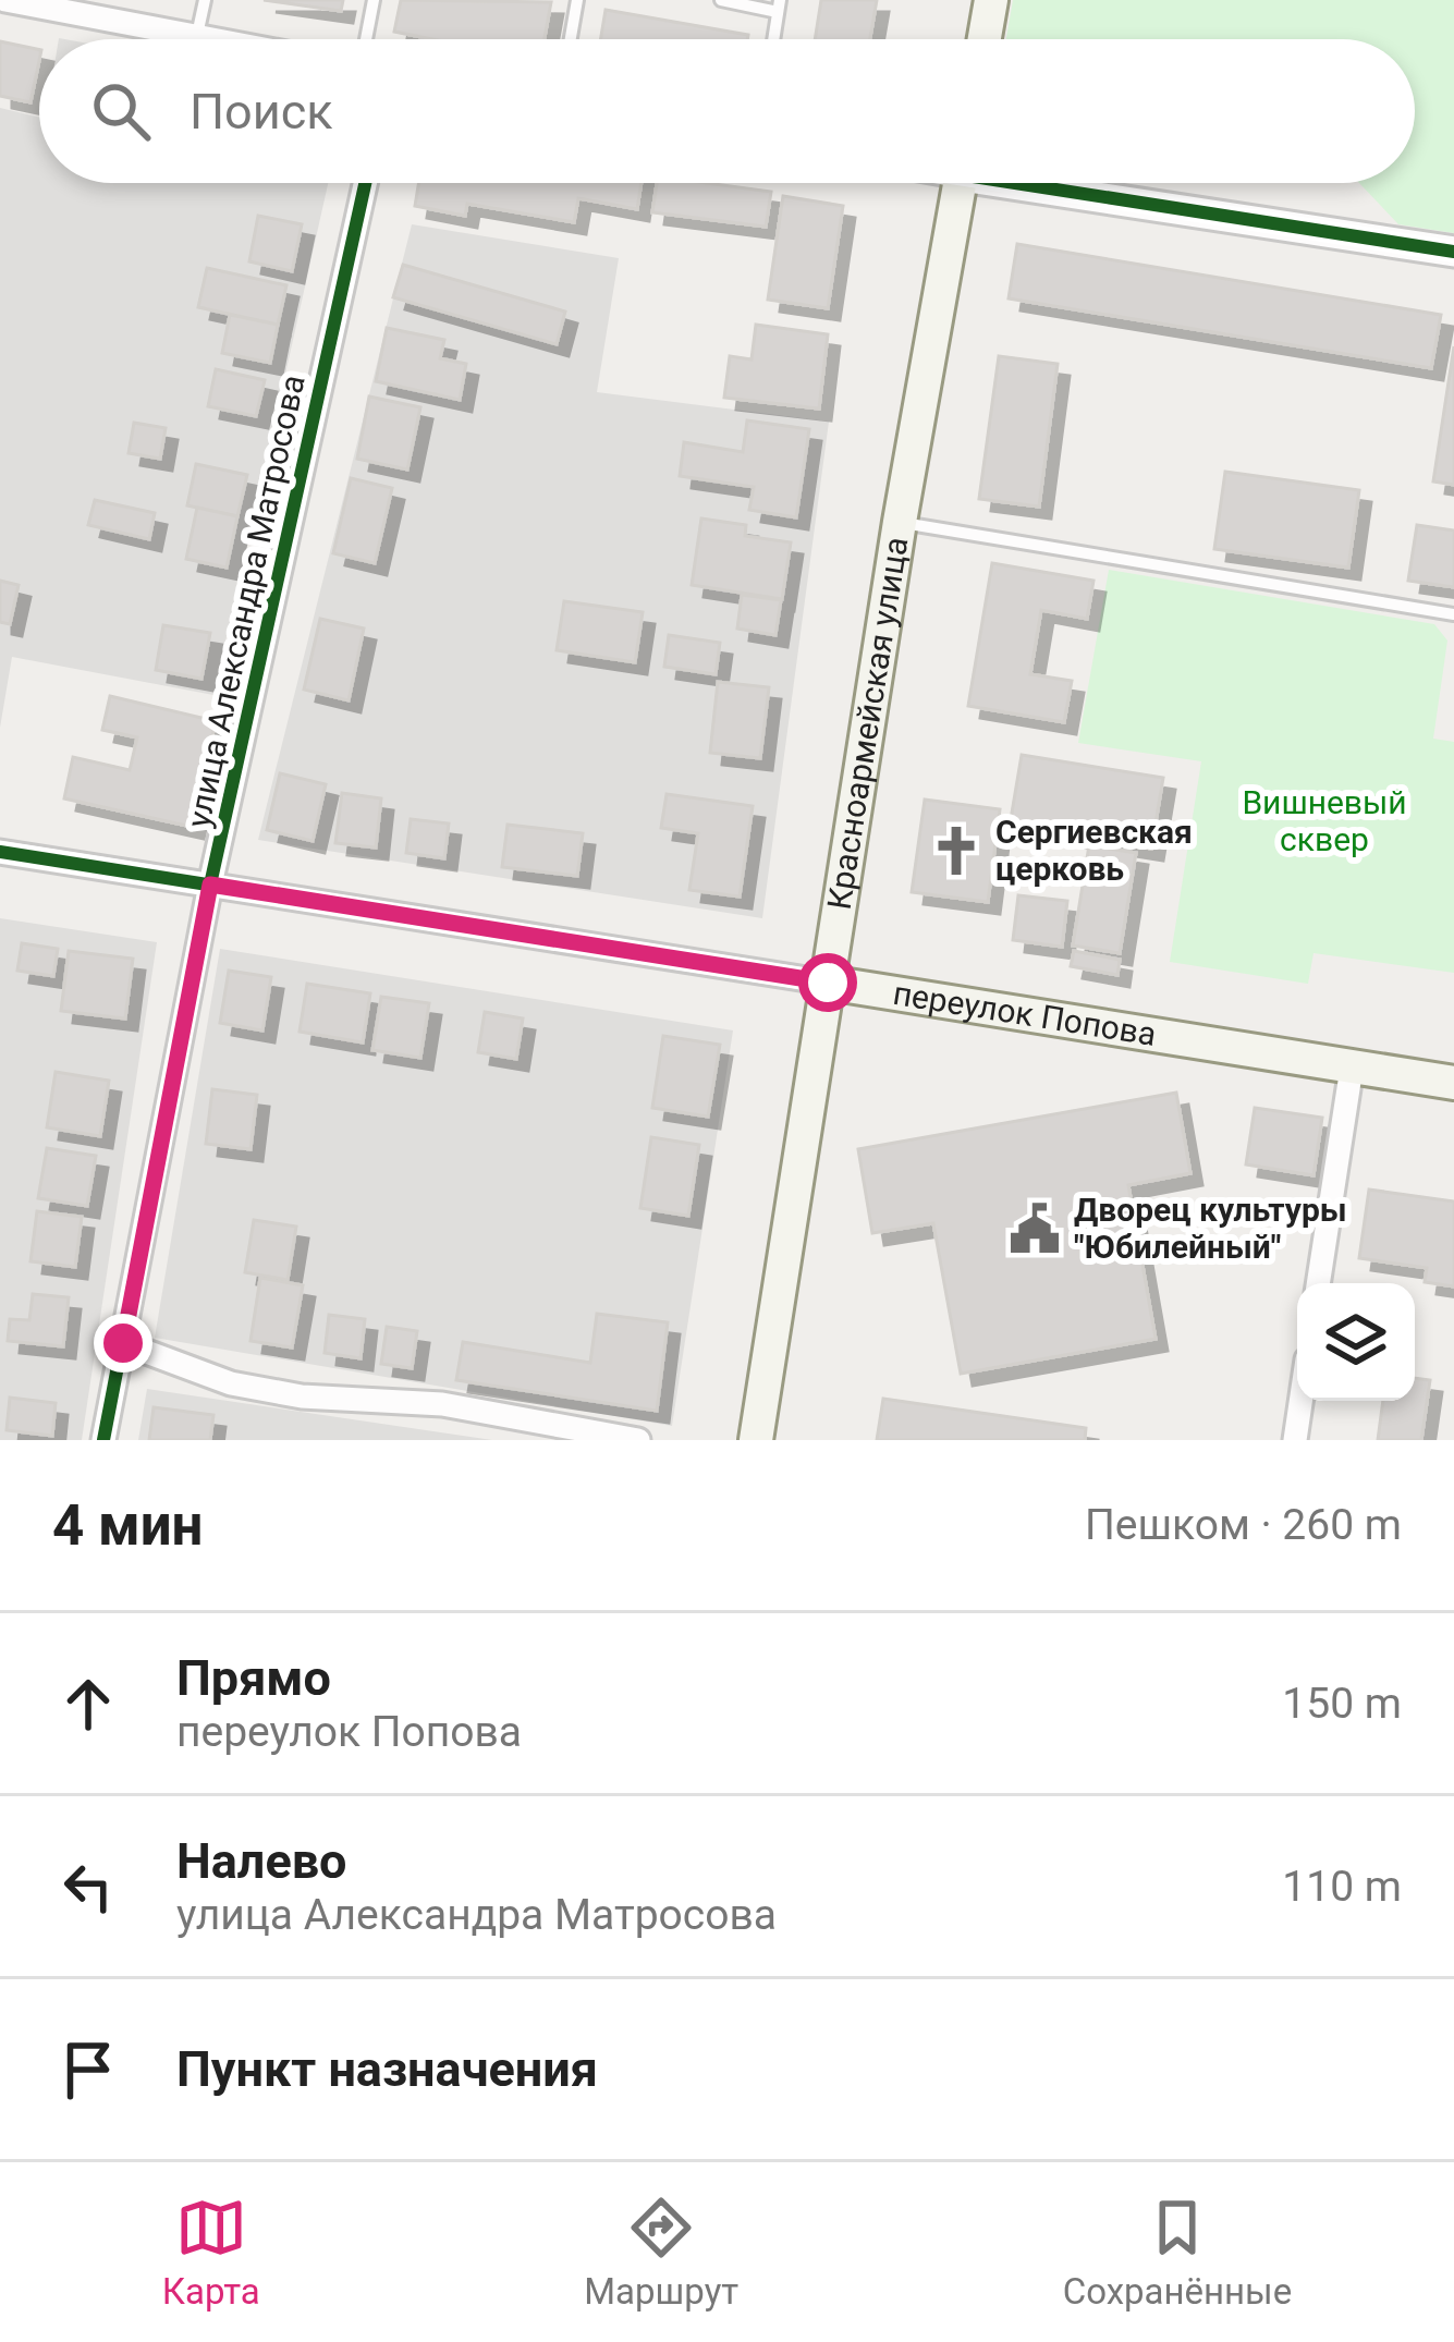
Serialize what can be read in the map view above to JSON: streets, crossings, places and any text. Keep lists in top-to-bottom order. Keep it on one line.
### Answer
{"streets":{"main road":["Красноармейская улица","переулок Попова"],"street":["улица Александра Матросова"]},"crossings":[["улица Александра Матросова","переулок Попова"],["Красноармейская улица","переулок Попова"]],"parks":["Вишневый сквер"],"places":{"church":["Сергиевская церковь"],"public building":["Дворец культуры \"Юбилейный\""]},"page":{"search":"Поиск","heading":["4 мин","Пешком · 260 m"],"list":[["Прямо","переулок Попова","150 m"],["Налево","улица Александра Матросова","110 m"],"Пункт назначения"],"nav":["Карта","Маршрут","Сохранённые"]}}
